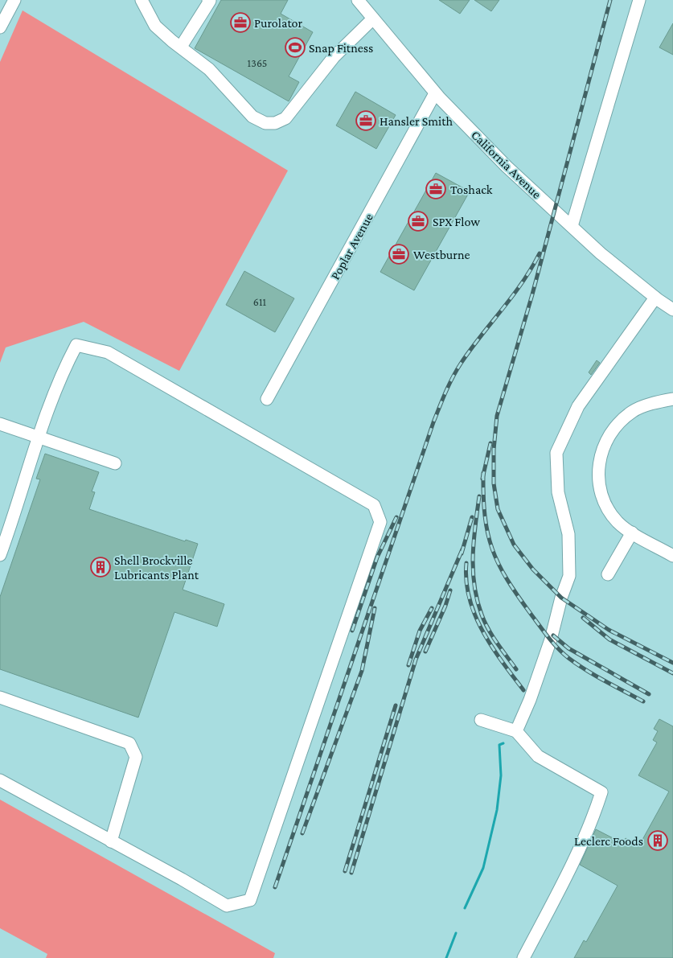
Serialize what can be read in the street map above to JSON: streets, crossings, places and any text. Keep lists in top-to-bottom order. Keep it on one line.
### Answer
{"streets":{"street":["California Avenue","Poplar Avenue"]},"crossings":[["California Avenue","Poplar Avenue"]],"places":{"office":["Purolator","Hansler Smith","Toshack","SPX Flow","Westburne"],"sports":["Snap Fitness"],"building":["Shell Brockville Lubricants Plant","Leclerc Foods"]},"house_numbers":["1365","611"]}
